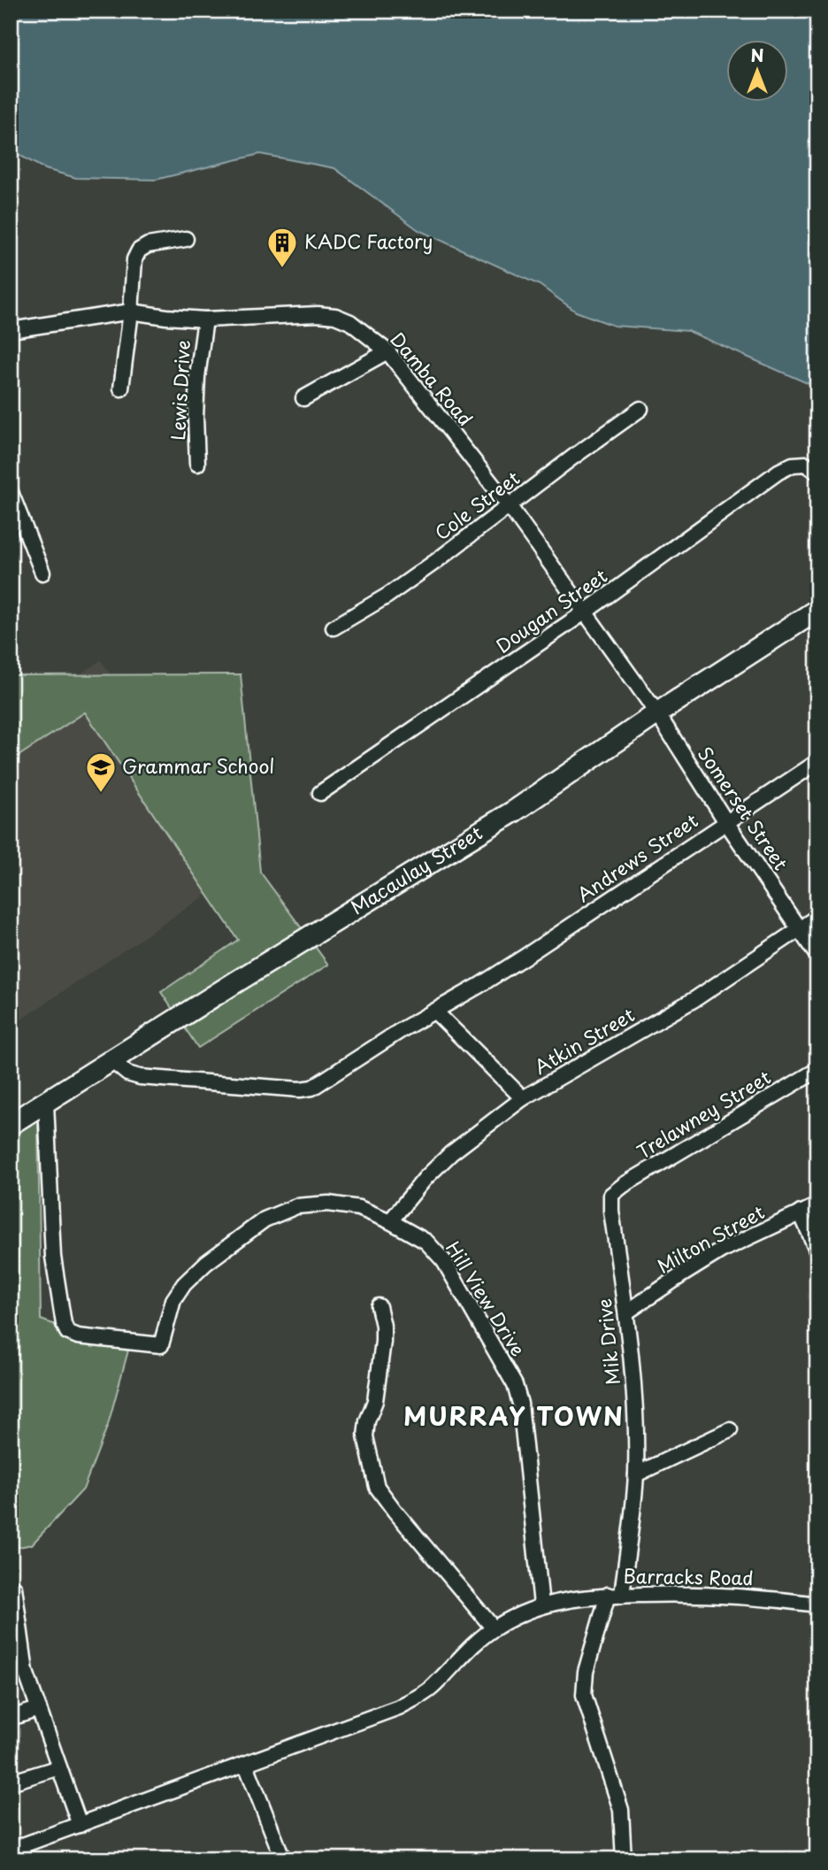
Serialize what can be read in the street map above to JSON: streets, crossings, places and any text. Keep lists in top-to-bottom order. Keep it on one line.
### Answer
{"streets":{"street":["Damba Road","Lewis Drive","Cole Street","Dougan Street","Somerset Street","Andrews Street","Macaulay Street","Atkin Street","Trelawney Street","Milton Street","Hill View Drive","Mik Drive","Barracks Road"]},"crossings":[["Damba Road","Lewis Drive"],["Damba Road","Cole Street"],["Damba Road","Dougan Street"],["Damba Road","Somerset Street"],["Damba Road","Macaulay Street"],["Somerset Street","Andrews Street"],["Somerset Street","Macaulay Street"],["Somerset Street","Atkin Street"],["Andrews Street","Macaulay Street"],["Macaulay Street","Hill View Drive"],["Atkin Street","Hill View Drive"],["Trelawney Street","Mik Drive"],["Milton Street","Mik Drive"],["Mik Drive","Barracks Road"]],"districts":["MURRAY TOWN"],"places":{"building":["KADC Factory"],"school or university":["Grammar School"]},"north":"top"}
